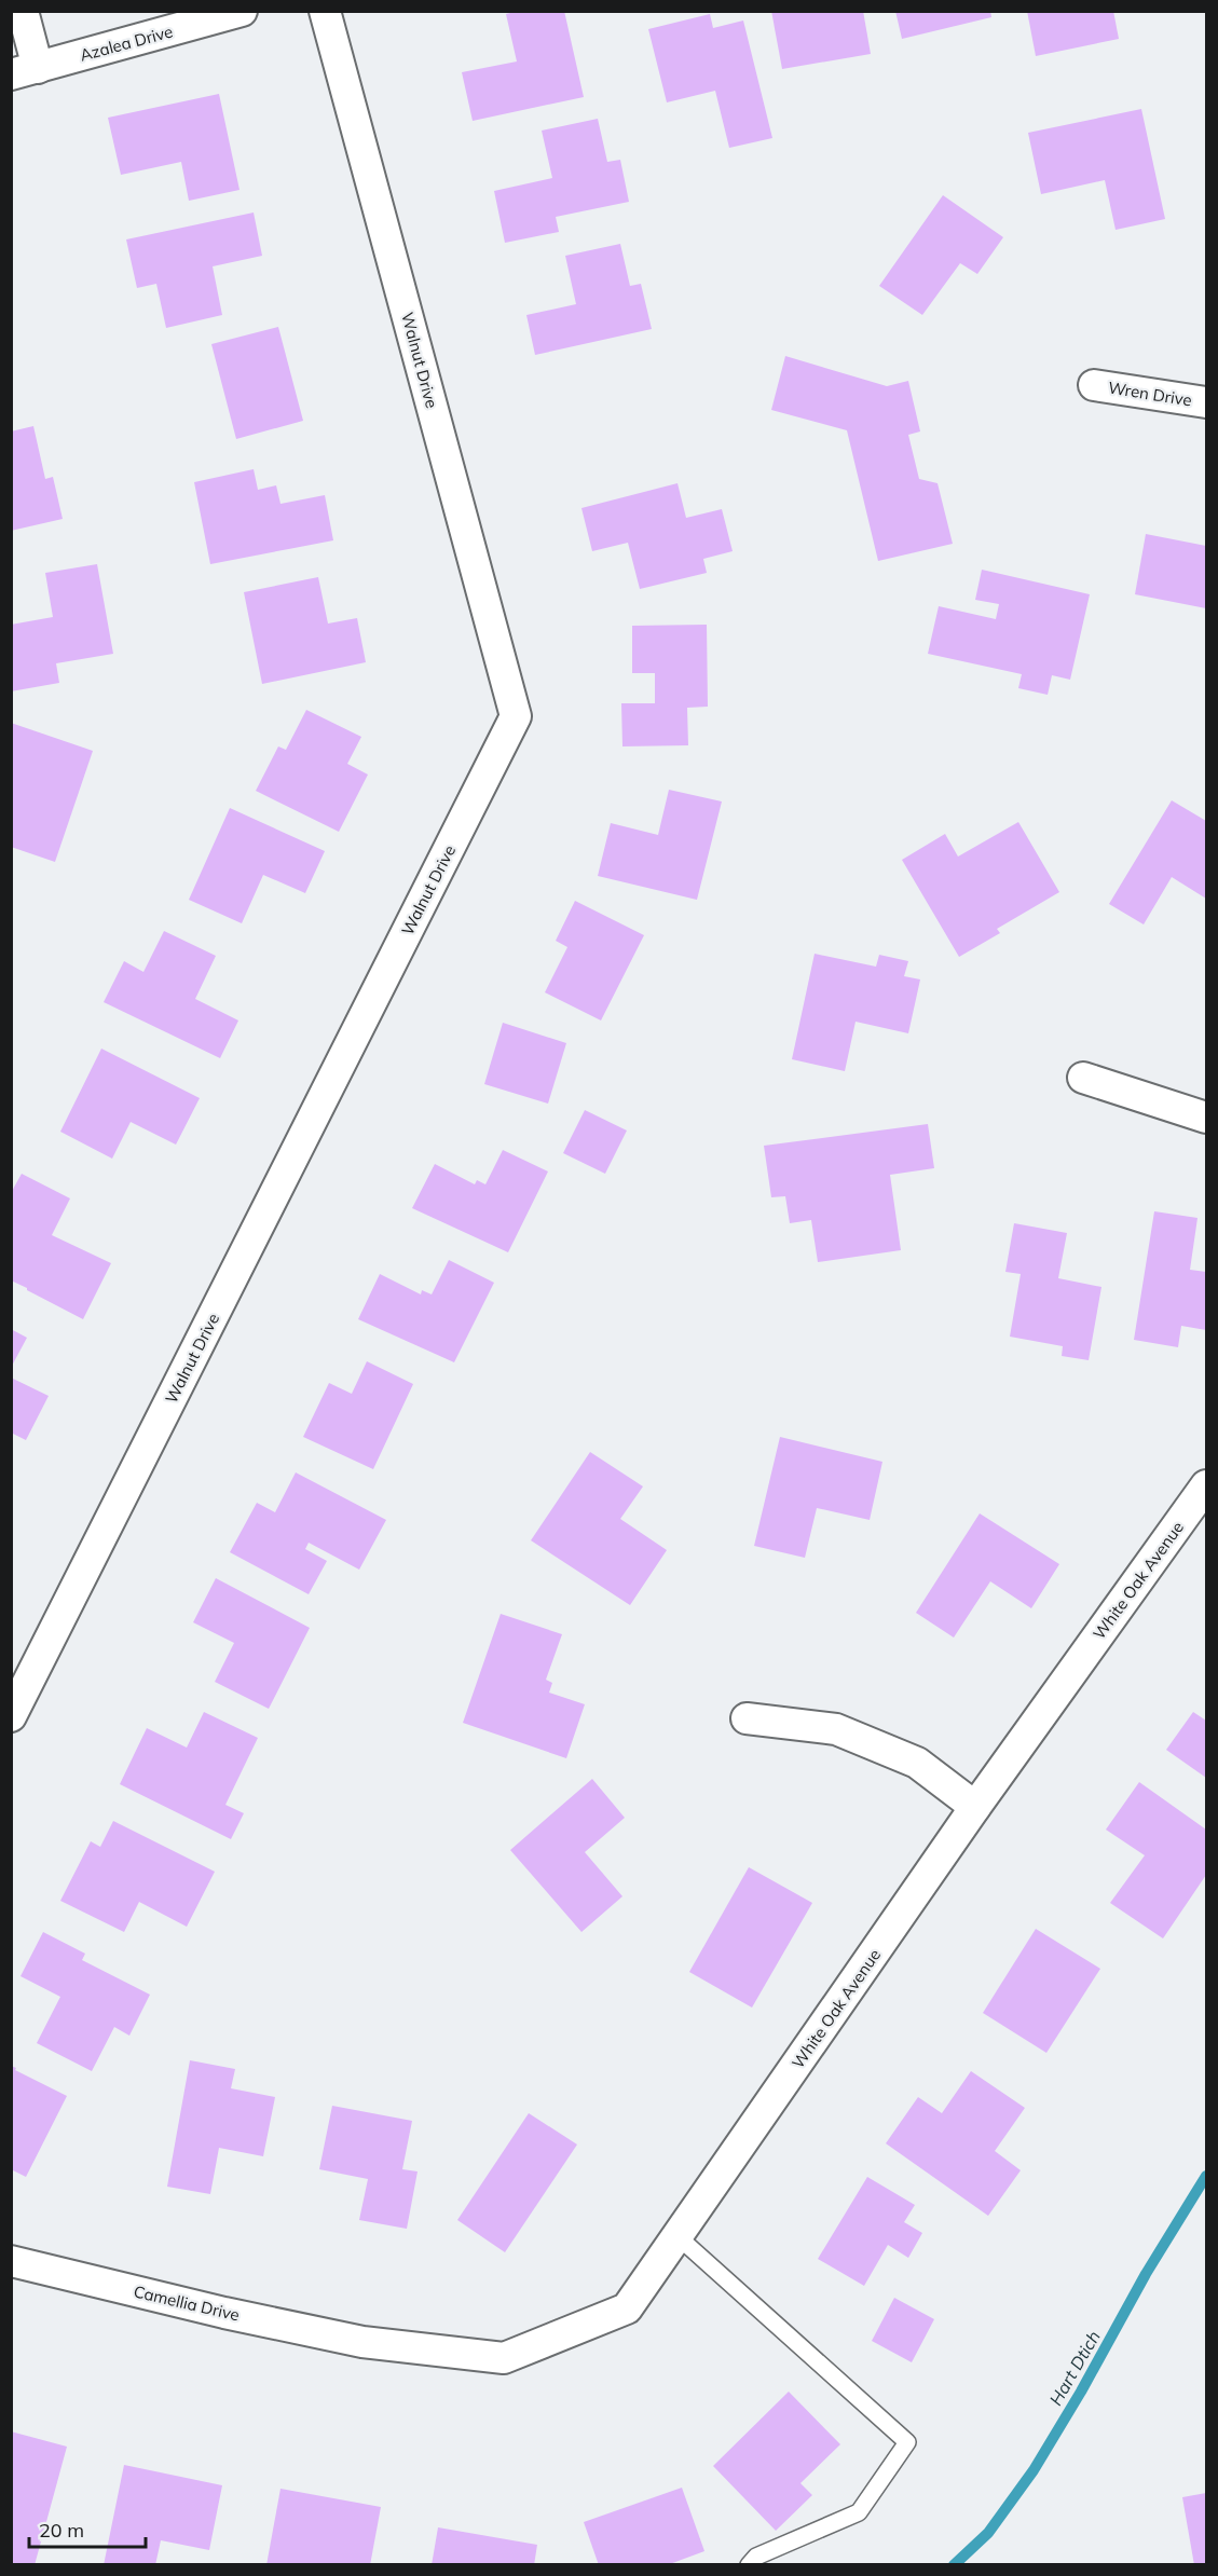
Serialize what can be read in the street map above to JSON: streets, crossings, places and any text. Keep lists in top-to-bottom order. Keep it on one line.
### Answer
{"streets":{"street":["Azalea Drive","Walnut Drive","Wren Drive","White Oak Avenue","Camellia Drive"]},"crossings":[["White Oak Avenue","Camellia Drive"]],"water":["Hart Dtich"],"scale_bar":"20 m"}
